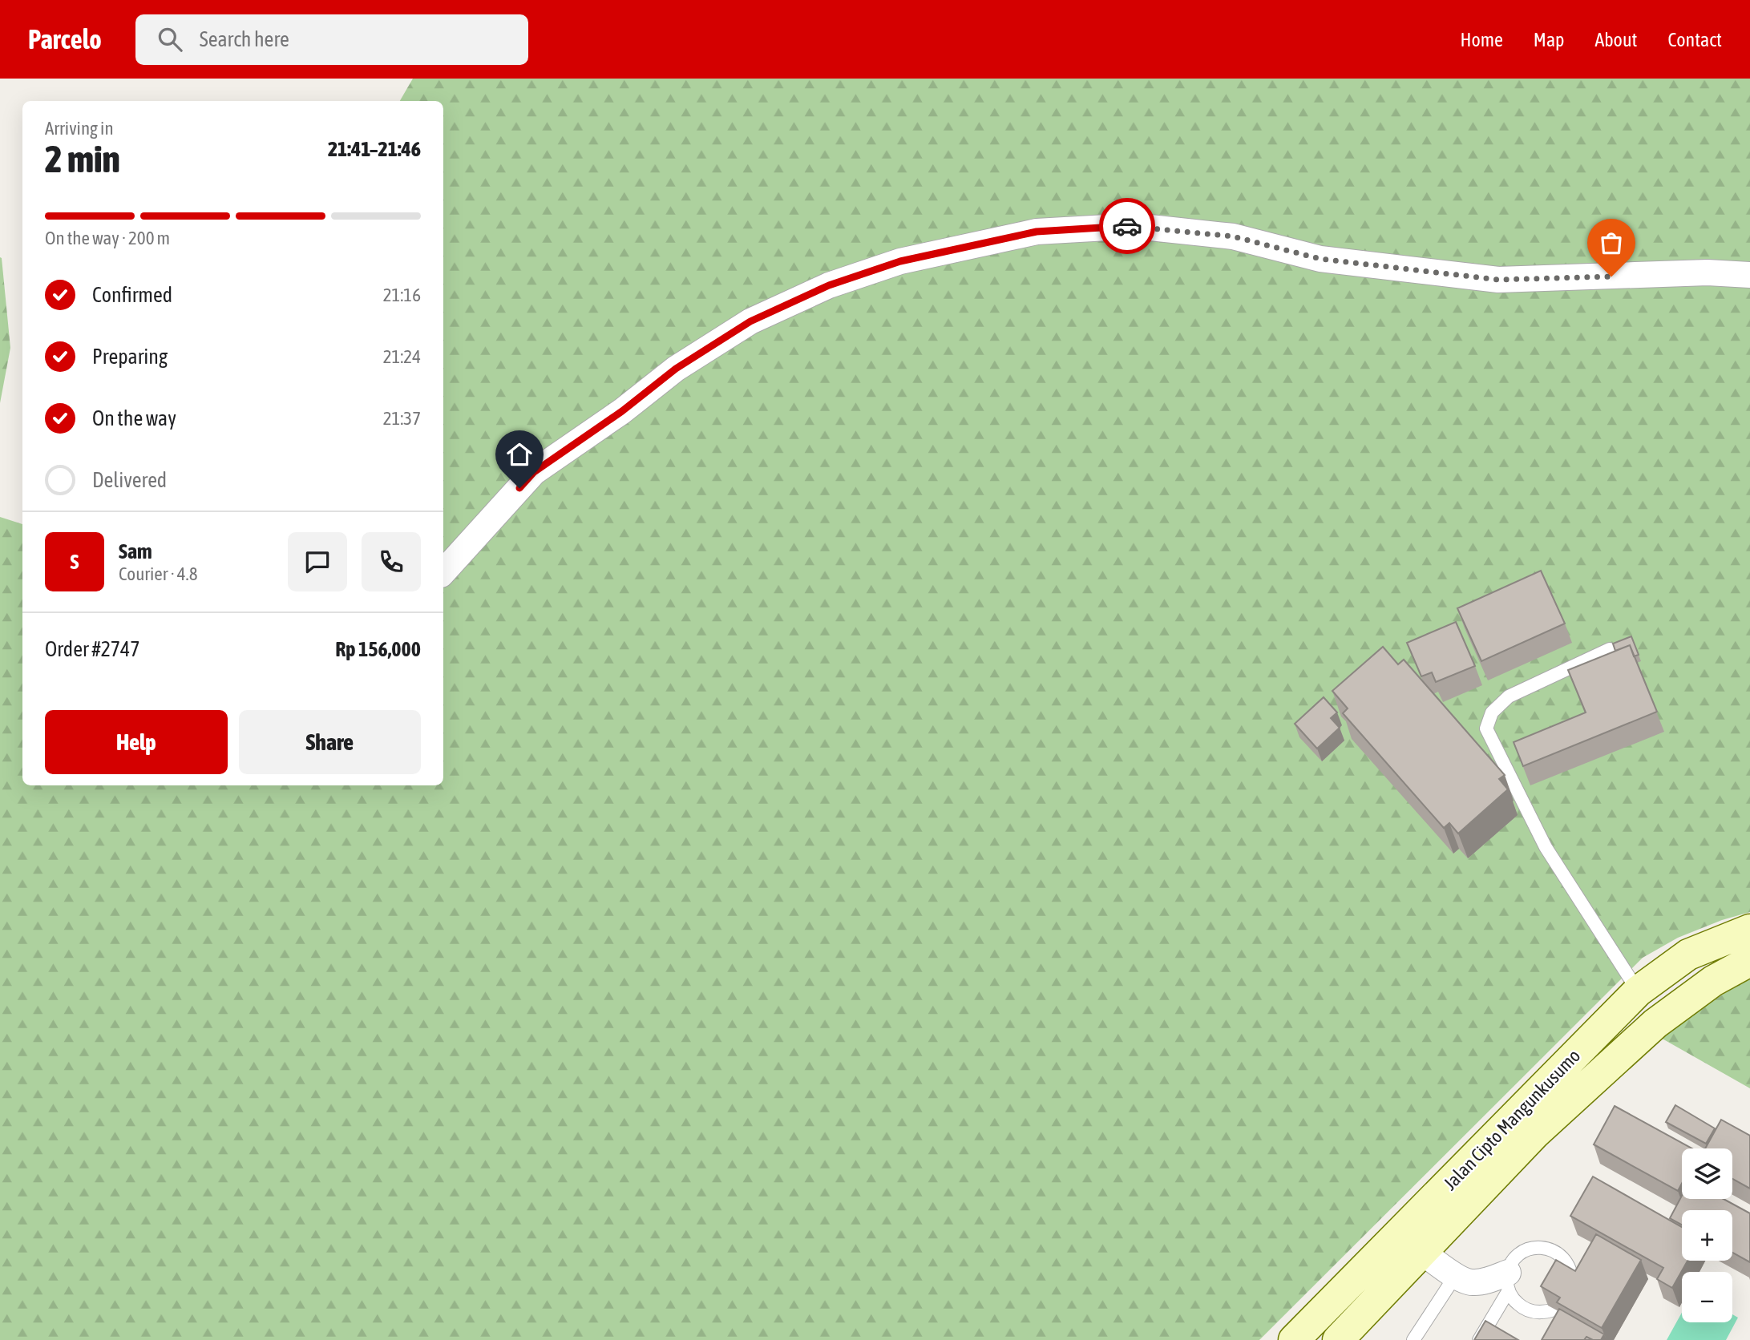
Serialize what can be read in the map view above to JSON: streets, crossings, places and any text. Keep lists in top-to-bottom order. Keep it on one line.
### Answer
{"streets":{"street":["Jalan Cipto Mangunkusumo"]},"page":{"header":"Parcelo","search":"Search here","nav":["Home","Map","About","Contact"],"heading":["2 min","Arriving in","21:41–21:46"],"panel":["Sam","Courier · 4.8","Order #2747","Rp 156,000"],"bar":"On the way · 200 m","list":[["Confirmed","21:16"],["Preparing","21:24"],["On the way","21:37"],"Delivered"],"round":"S","buttons":["Help","Share"],"map_buttons":["+","−"]}}
